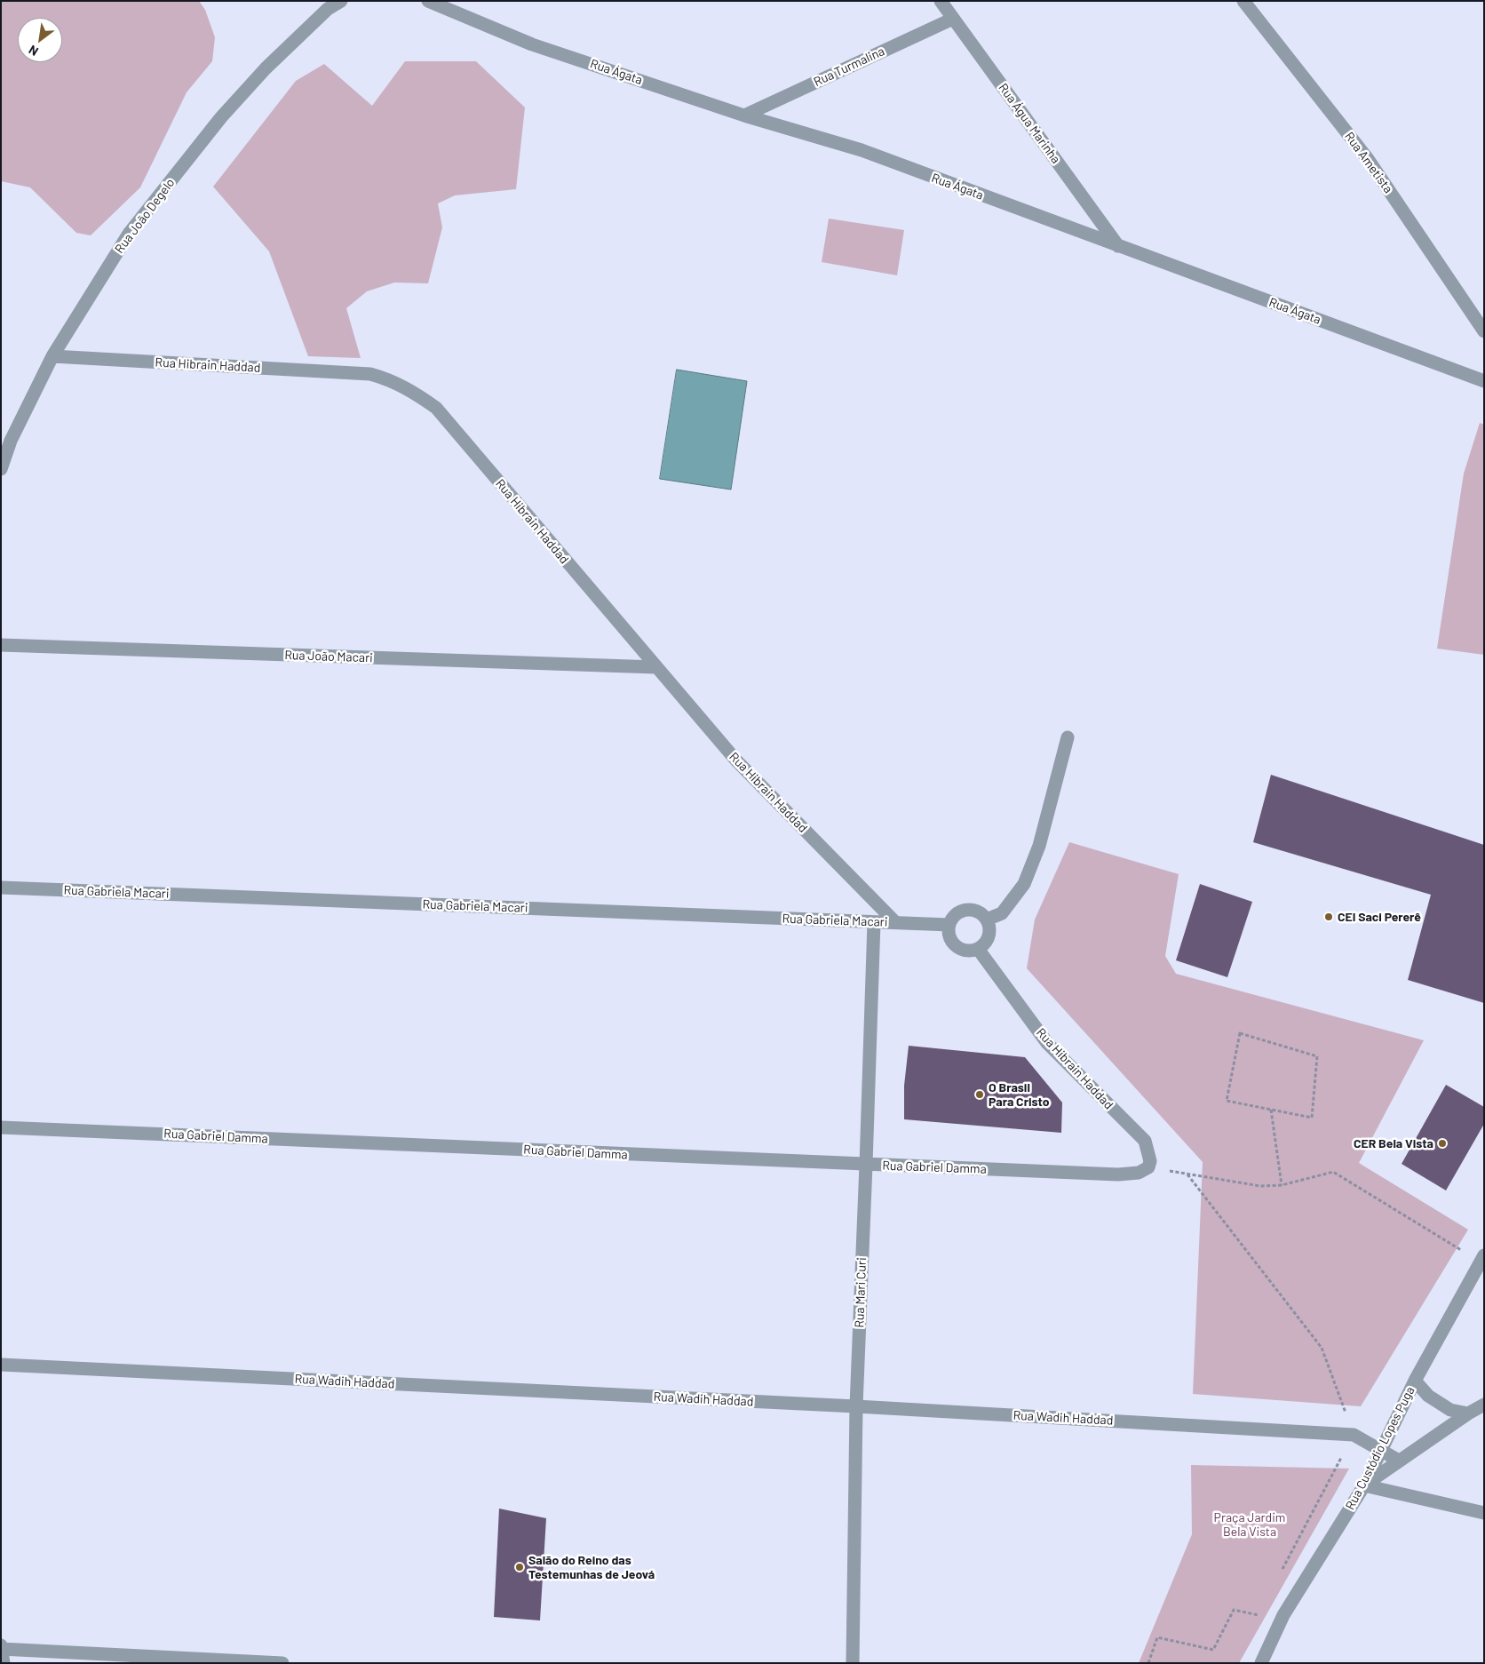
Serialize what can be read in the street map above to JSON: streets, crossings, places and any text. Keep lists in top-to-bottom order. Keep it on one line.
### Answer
{"streets":{"street":["Rua Turmalina","Rua Ágata","Rua Água Marinha","Rua Ametista","Rua João Degelo","Rua Hibrain Haddad","Rua João Macari","Rua Gabriela Macari","Rua Gabriel Damma","Rua Mari Curi","Rua Wadih Haddad","Rua Custódio Lopes Puga"]},"crossings":[["Rua Turmalina","Rua Ágata"],["Rua Turmalina","Rua Água Marinha"],["Rua Ágata","Rua Água Marinha"],["Rua João Degelo","Rua Hibrain Haddad"],["Rua Hibrain Haddad","Rua João Macari"],["Rua Hibrain Haddad","Rua Gabriela Macari"],["Rua Hibrain Haddad","Rua Gabriel Damma"],["Rua Gabriela Macari","Rua Mari Curi"],["Rua Gabriel Damma","Rua Mari Curi"],["Rua Mari Curi","Rua Wadih Haddad"],["Rua Wadih Haddad","Rua Custódio Lopes Puga"]],"parks":["Praça Jardim Bela Vista"],"places":["CEI Saci Pererê","O Brasil Para Cristo","CER Bela Vista","Salão do Reino das Testemunhas de Jeová"],"north":"bottom left"}
